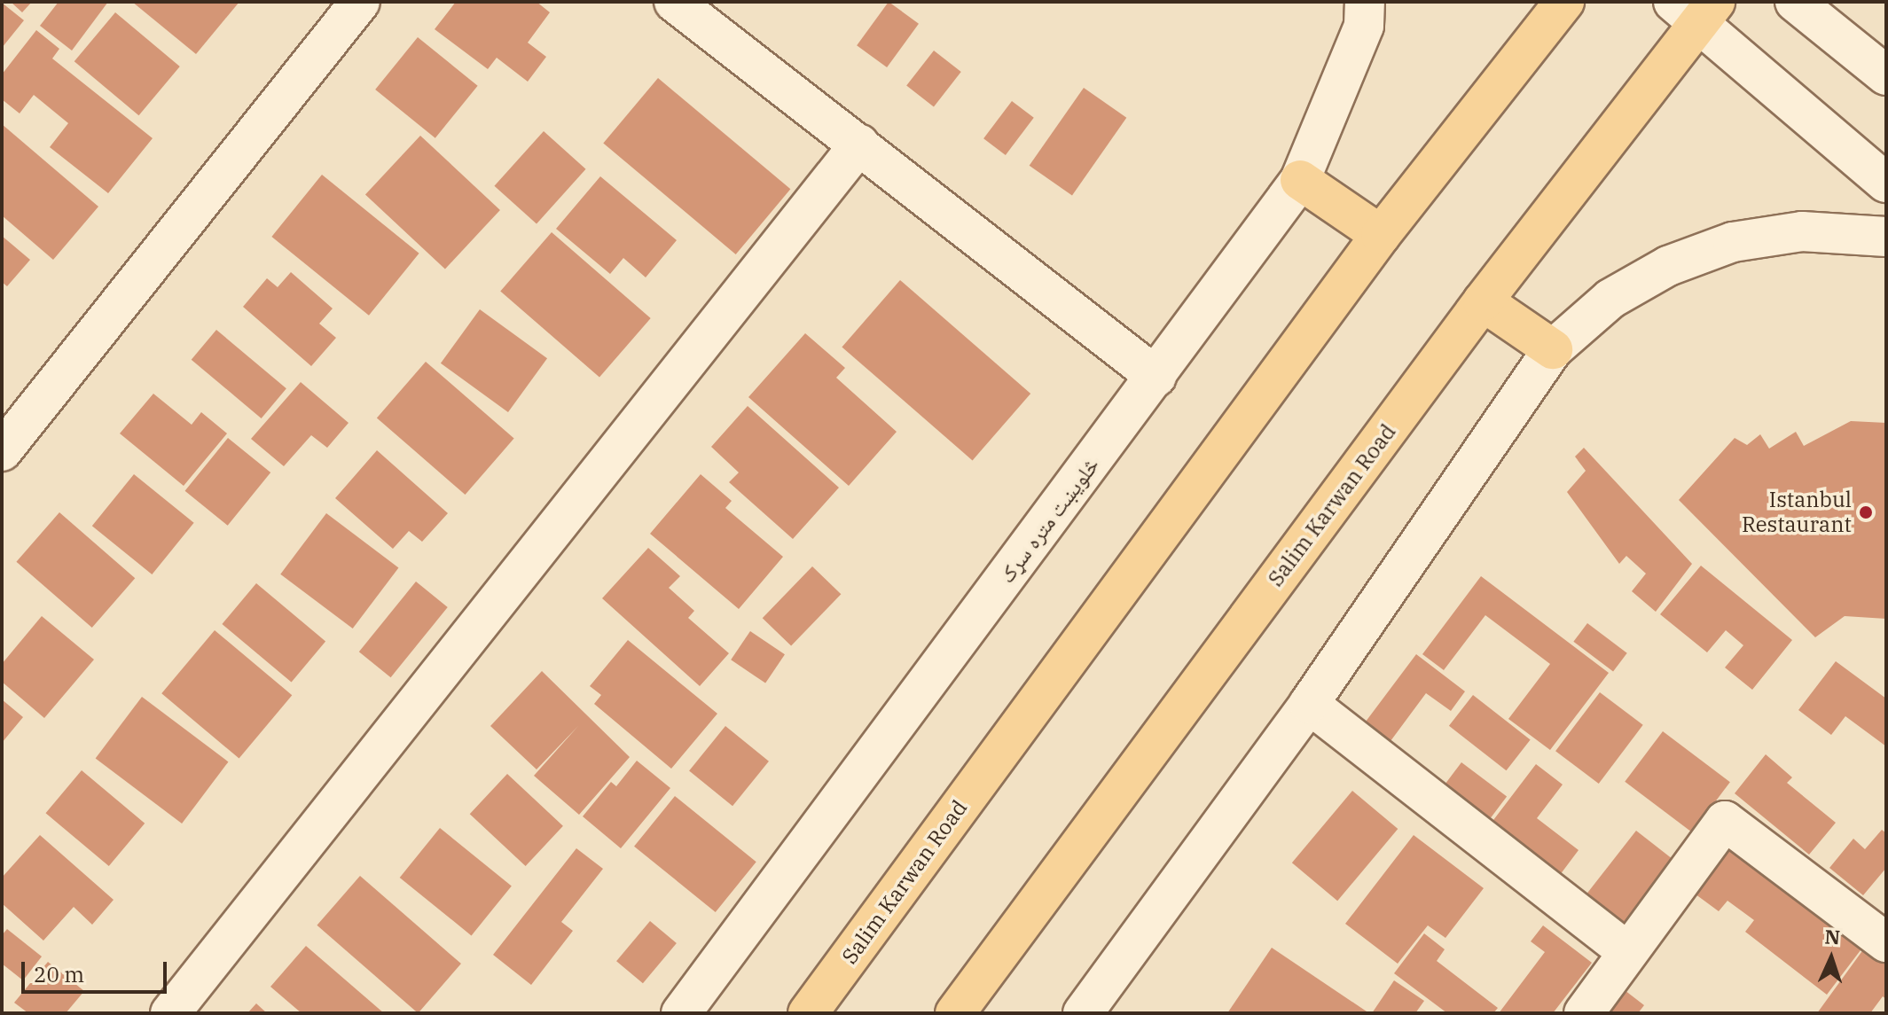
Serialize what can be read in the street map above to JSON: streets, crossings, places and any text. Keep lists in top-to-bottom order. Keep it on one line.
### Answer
{"streets":{"main road":["Salim Karwan Road"],"street":["څلویښت متره سړک"]},"places":["Istanbul Restaurant"],"scale_bar":"20 m","north":"top"}
